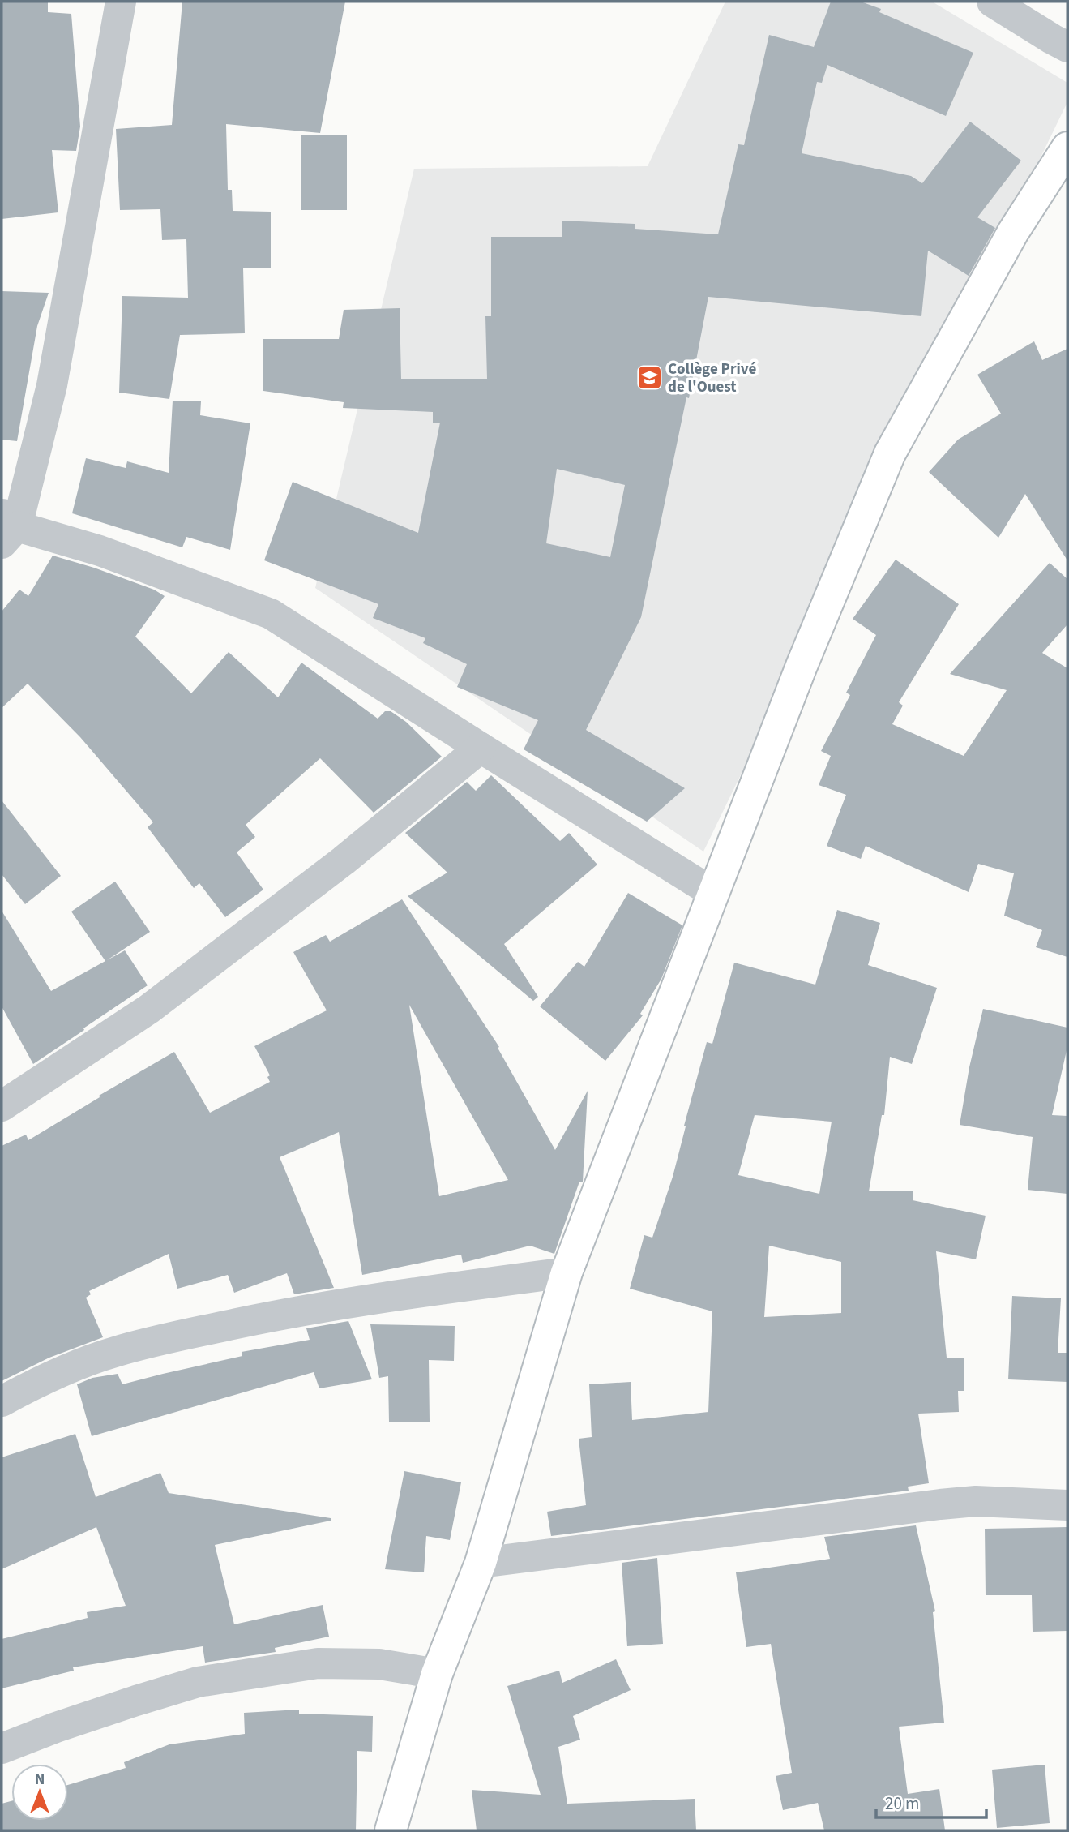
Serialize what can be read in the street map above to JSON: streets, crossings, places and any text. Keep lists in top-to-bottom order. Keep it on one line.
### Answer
{"places":{"school or university":["Collège Privé de l'Ouest"]},"scale_bar":"20 m","north":"top"}
